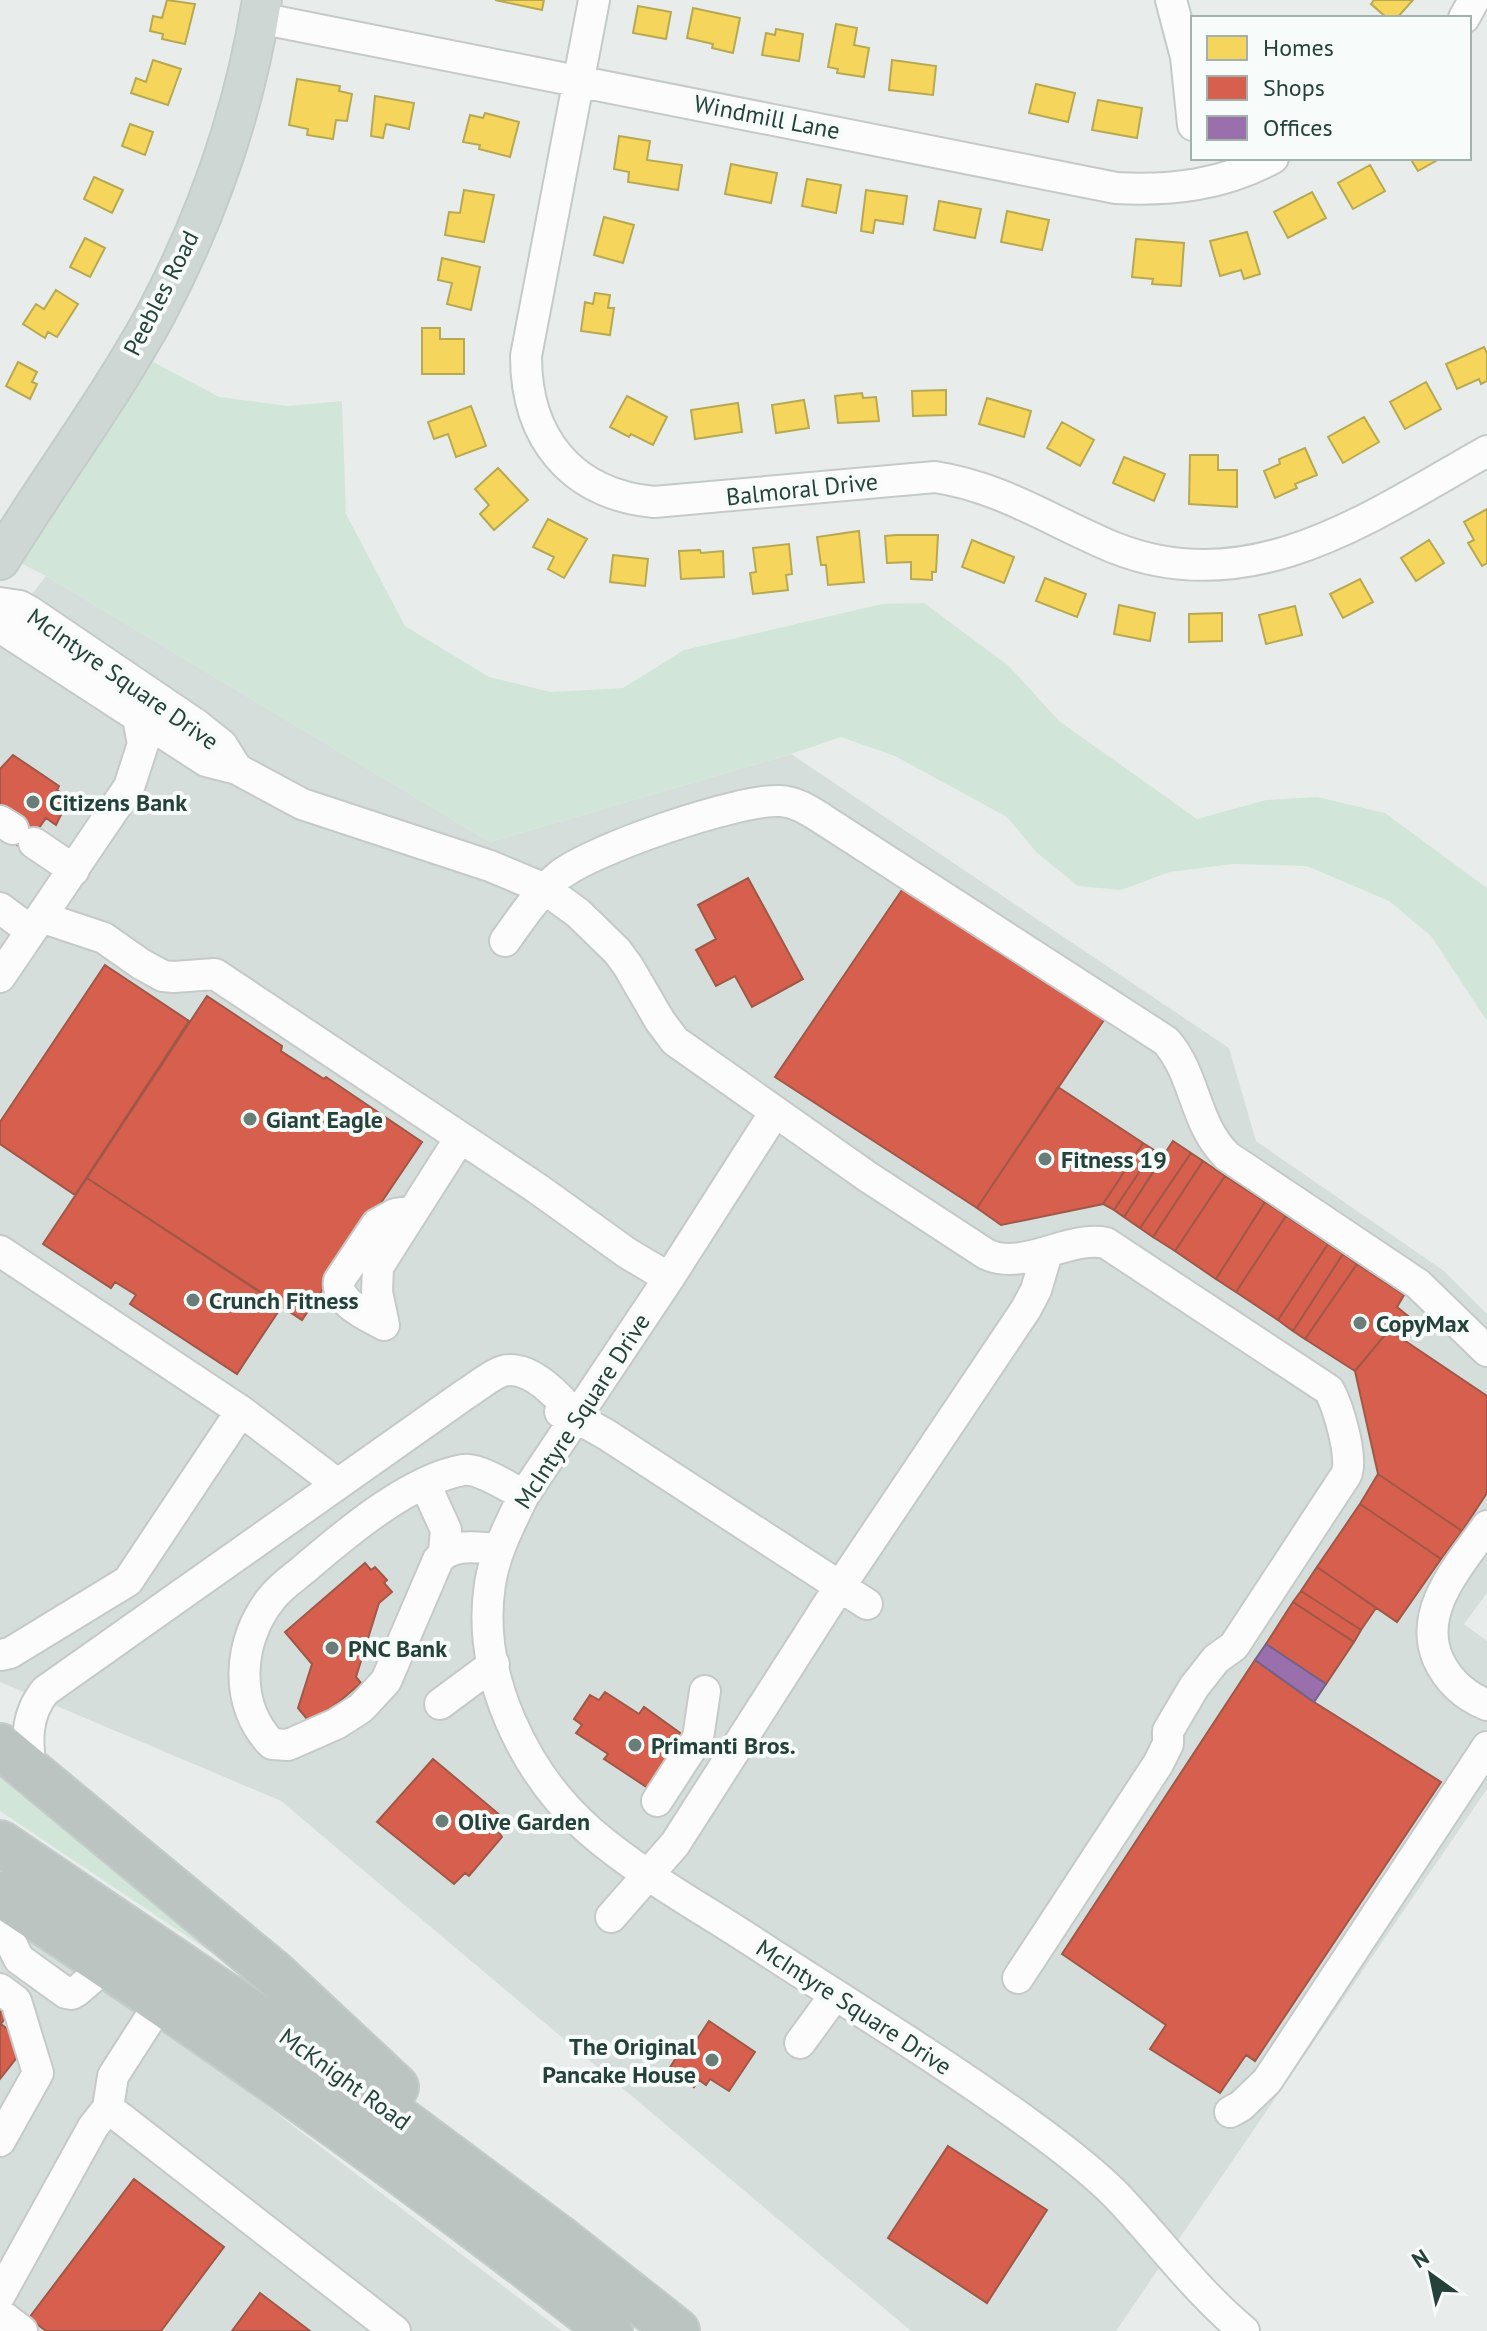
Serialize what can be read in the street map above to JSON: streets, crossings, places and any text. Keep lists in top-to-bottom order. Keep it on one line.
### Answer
{"streets":{"highway":["McKnight Road"],"main road":["Peebles Road"],"street":["Windmill Lane","Balmoral Drive","McIntyre Square Drive"]},"crossings":[["Windmill Lane","Peebles Road"],["Windmill Lane","Balmoral Drive"]],"places":["Citizens Bank","Giant Eagle","Fitness 19","Crunch Fitness","CopyMax","PNC Bank","Primanti Bros.","Olive Garden","The Original Pancake House"],"legend":["Homes","Shops","Offices"],"north":"top left"}
